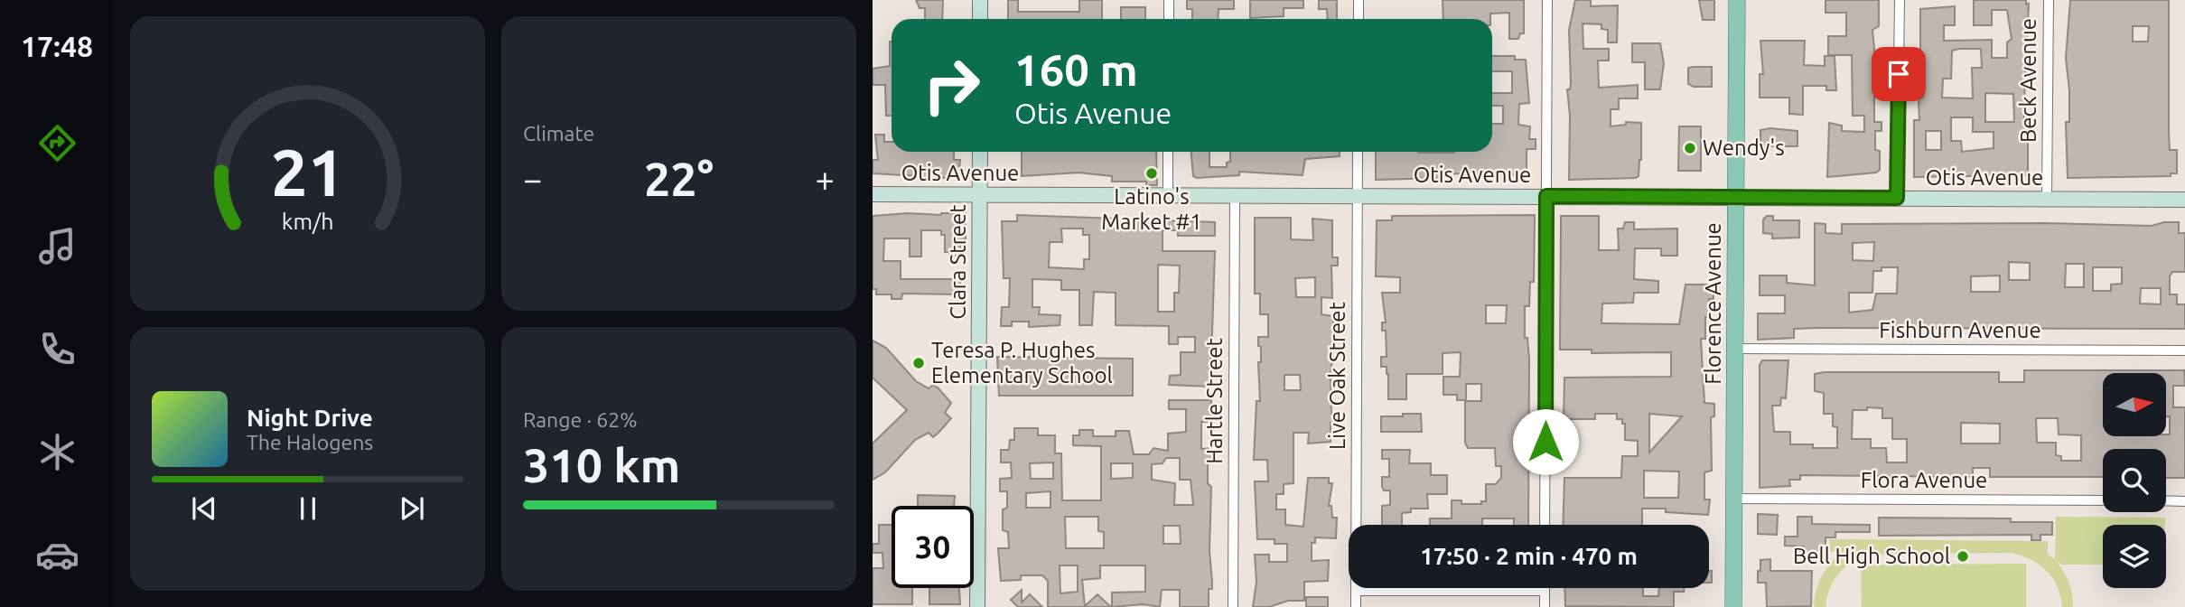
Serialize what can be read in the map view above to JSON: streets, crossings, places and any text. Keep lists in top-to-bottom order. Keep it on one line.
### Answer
{"streets":{"main road":["Florence Avenue"],"street":["Beck Avenue","Otis Avenue","Clara Street","Fishburn Avenue","Live Oak Street","Hartle Street","Flora Avenue"]},"crossings":[["Beck Avenue","Otis Avenue"],["Otis Avenue","Clara Street"],["Otis Avenue","Florence Avenue"],["Otis Avenue","Live Oak Street"],["Otis Avenue","Hartle Street"],["Florence Avenue","Fishburn Avenue"],["Florence Avenue","Flora Avenue"]],"places":["Wendy's","Latino's Market #1","Teresa P. Hughes Elementary School","Bell High School"],"north":"right","page":{"tabs":"17:48","tile":["Climate",["Range · 62%","310 km"]],"turn":["160 m","Otis Avenue"],"heat":["−","22°","+"],"song":["Night Drive","The Halogens"],"limit":"30","trip":"17:50 · 2 min · 470 m","gauge":["21","km/h"]}}
